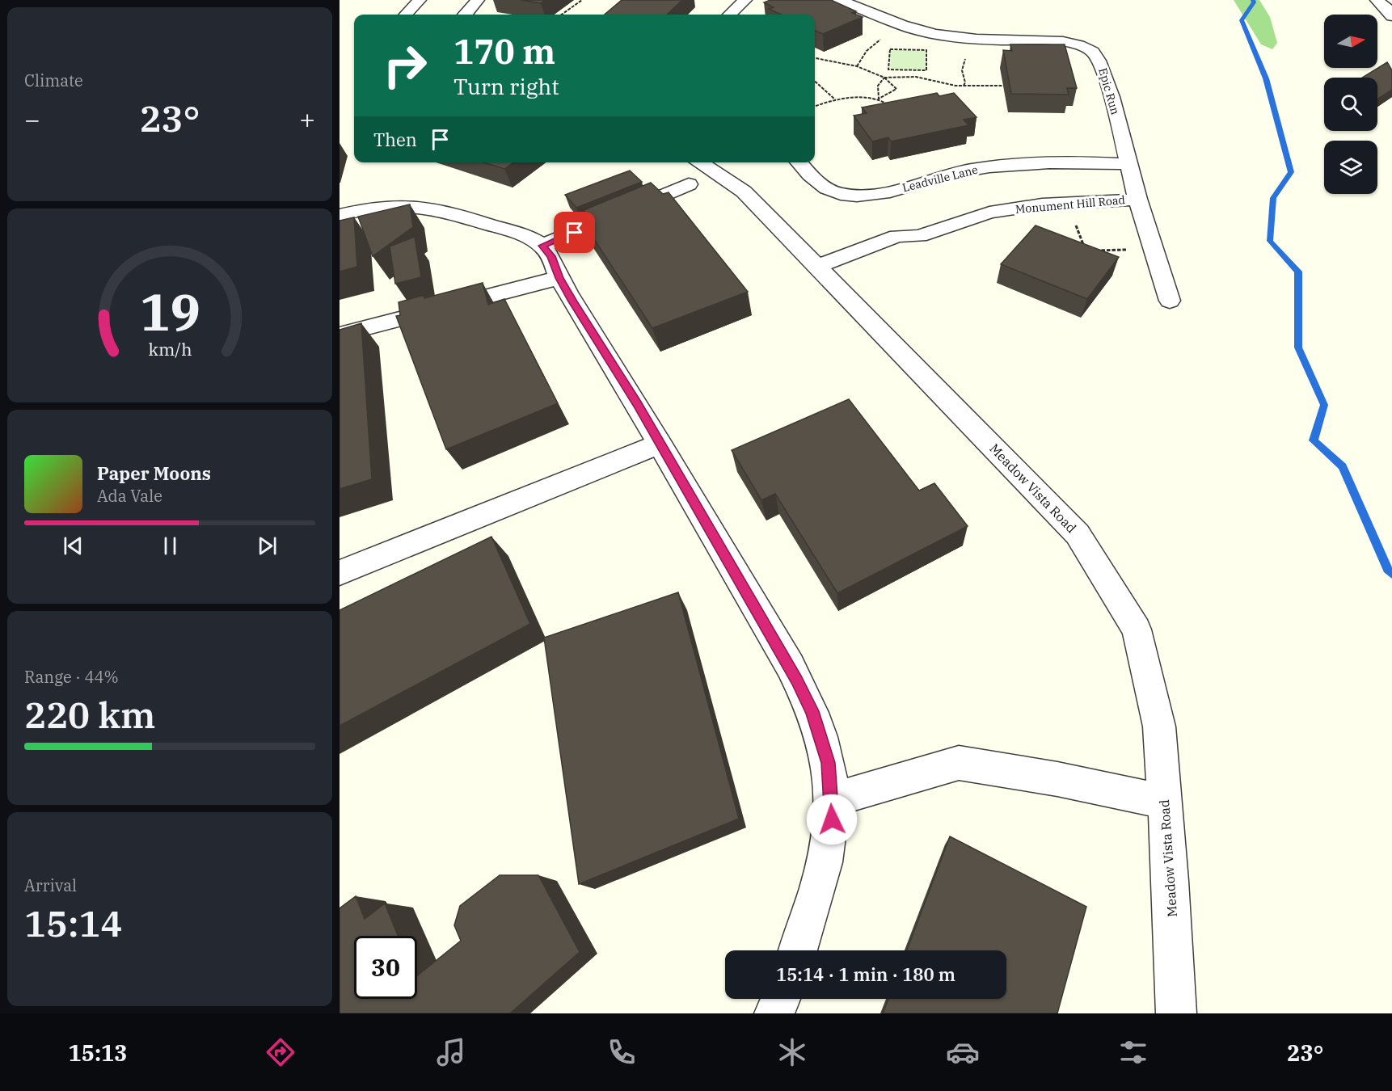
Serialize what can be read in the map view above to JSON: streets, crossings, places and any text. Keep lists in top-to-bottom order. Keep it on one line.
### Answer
{"streets":{"street":["Epic Run","Leadville Lane","Monument Hill Road","Meadow Vista Road"]},"crossings":[["Epic Run","Leadville Lane"],["Epic Run","Monument Hill Road"],["Monument Hill Road","Meadow Vista Road"]],"north":"right","page":{"tile":["Climate",["Range · 44%","220 km"],["Arrival","15:14"]],"turn":["170 m","Turn right"],"heat":["−","23°","+"],"then":"Then","song":["Paper Moons","Ada Vale"],"limit":"30","trip":"15:14 · 1 min · 180 m","tabs":["15:13","23°"],"gauge":["19","km/h"]}}
